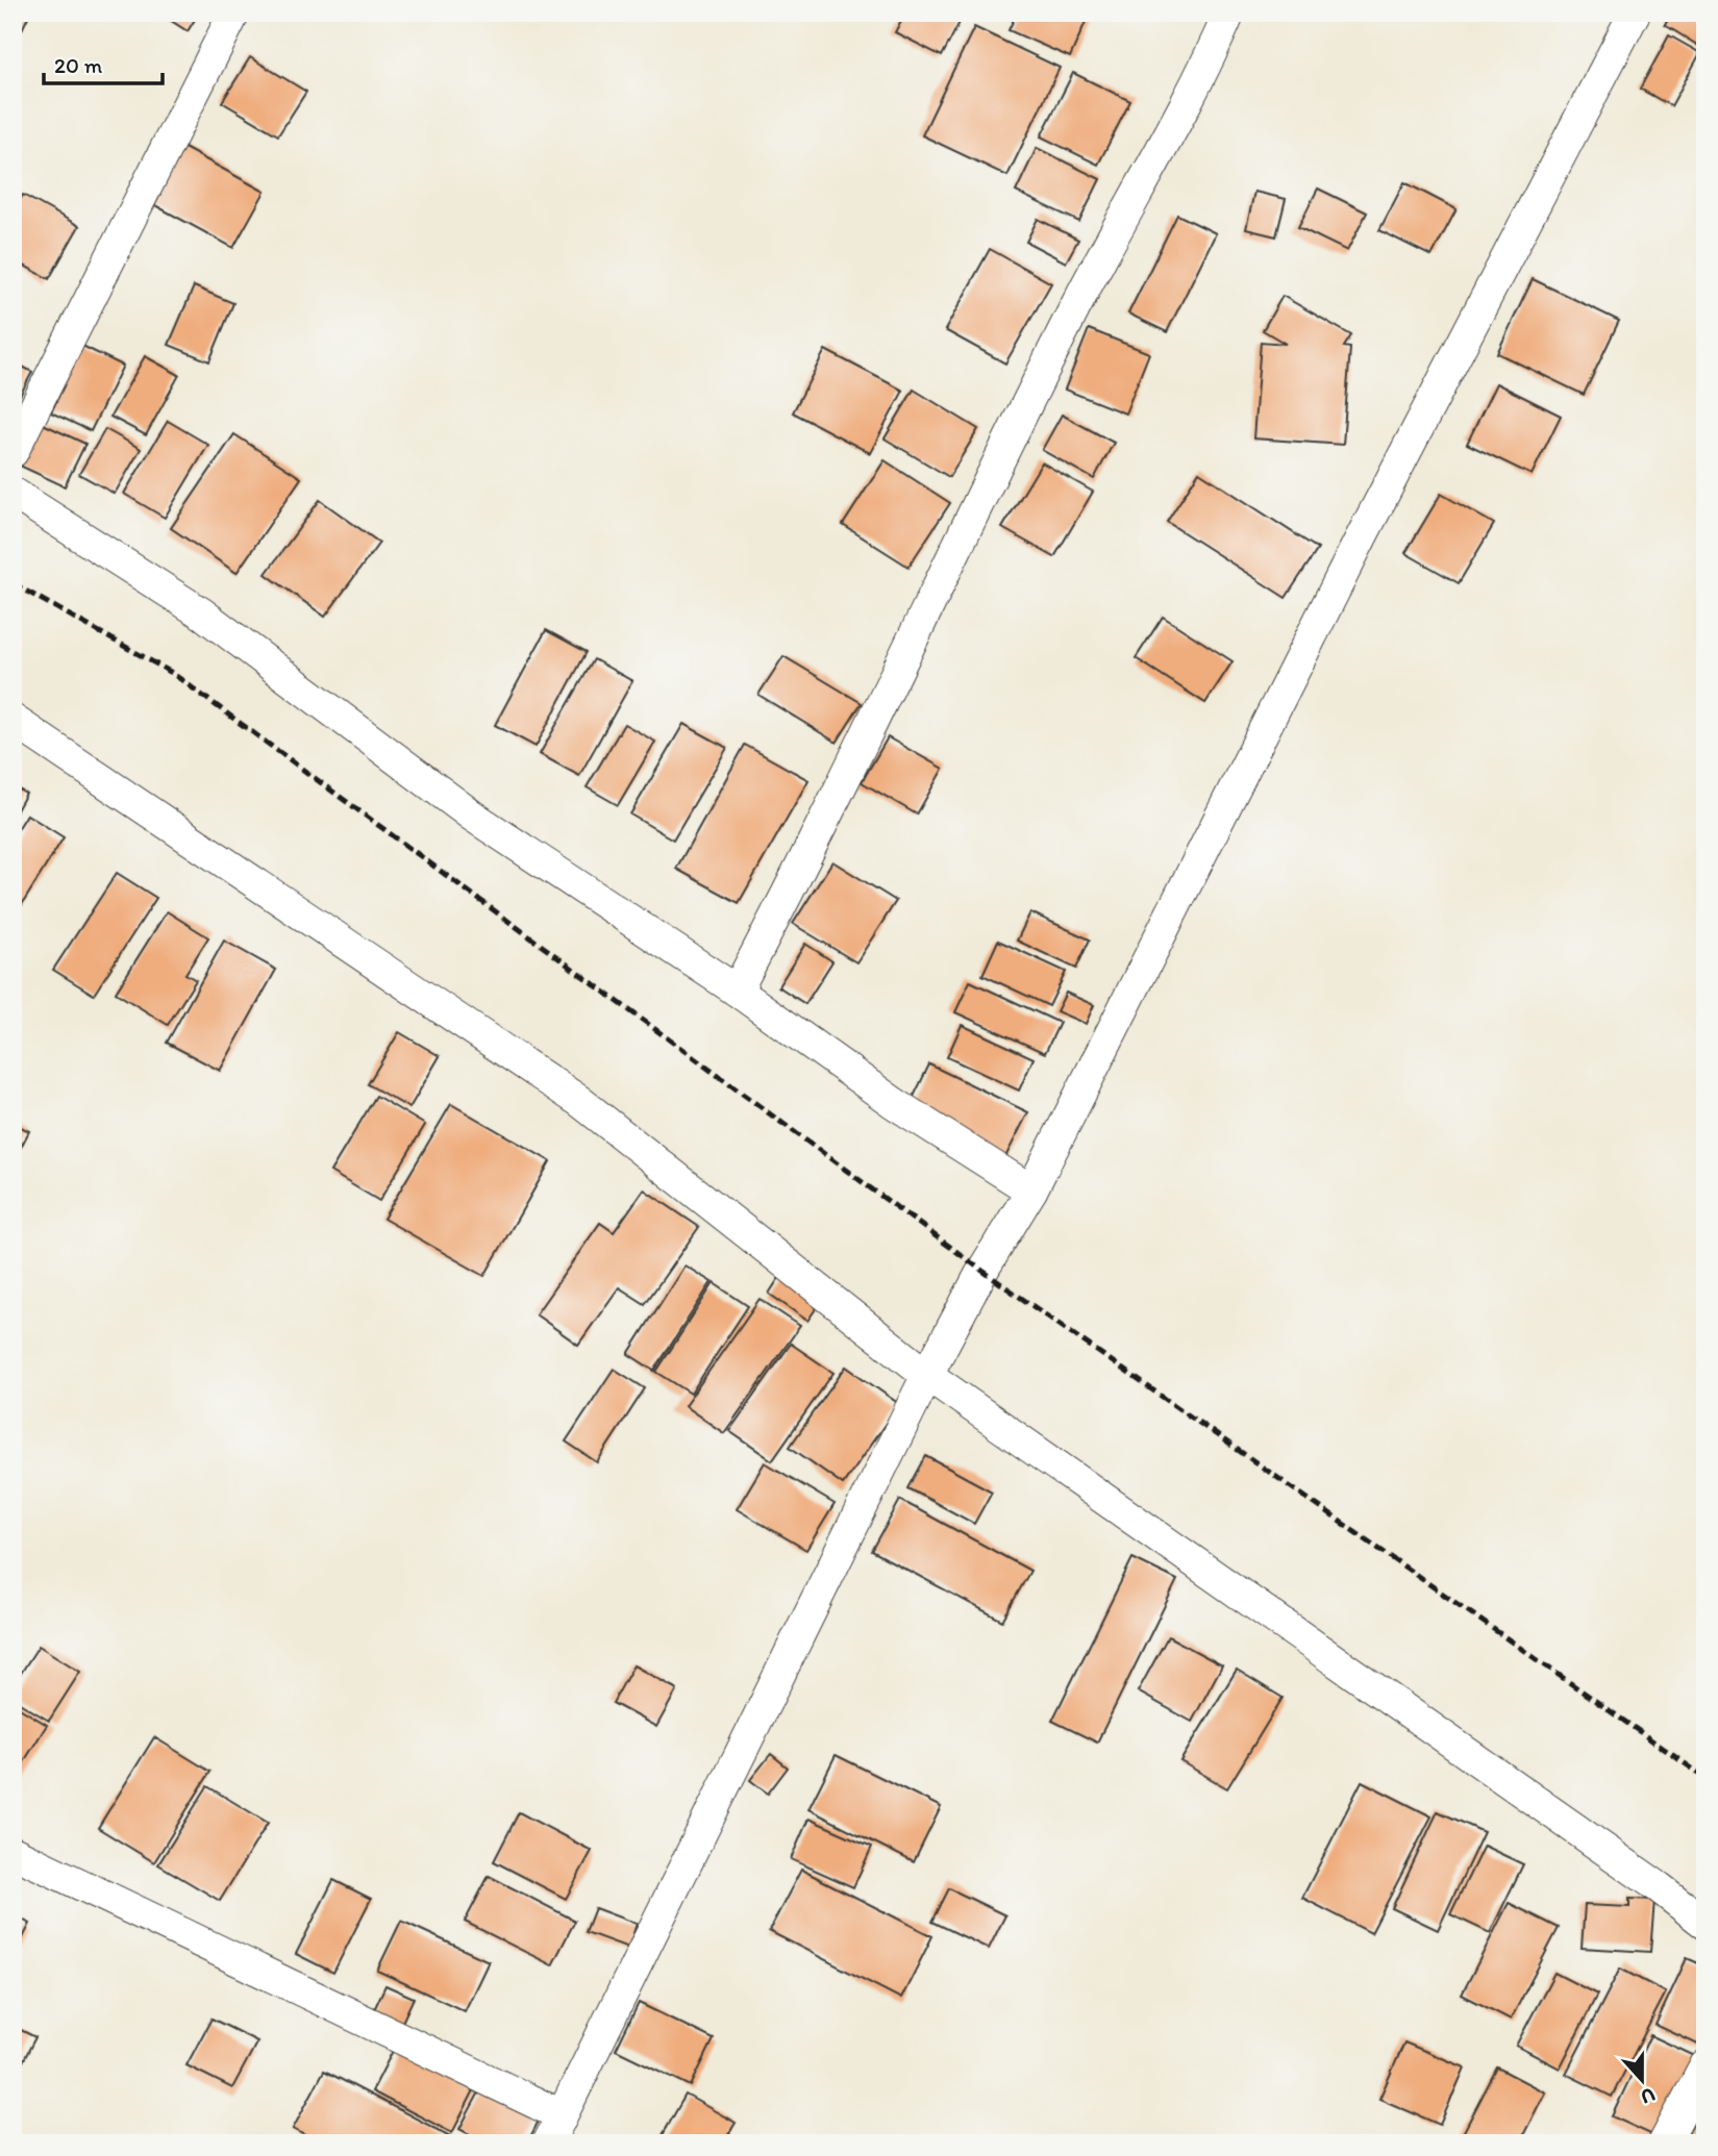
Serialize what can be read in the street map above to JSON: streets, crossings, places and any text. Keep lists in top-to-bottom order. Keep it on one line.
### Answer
{"scale_bar":"20 m","north":"bottom"}
